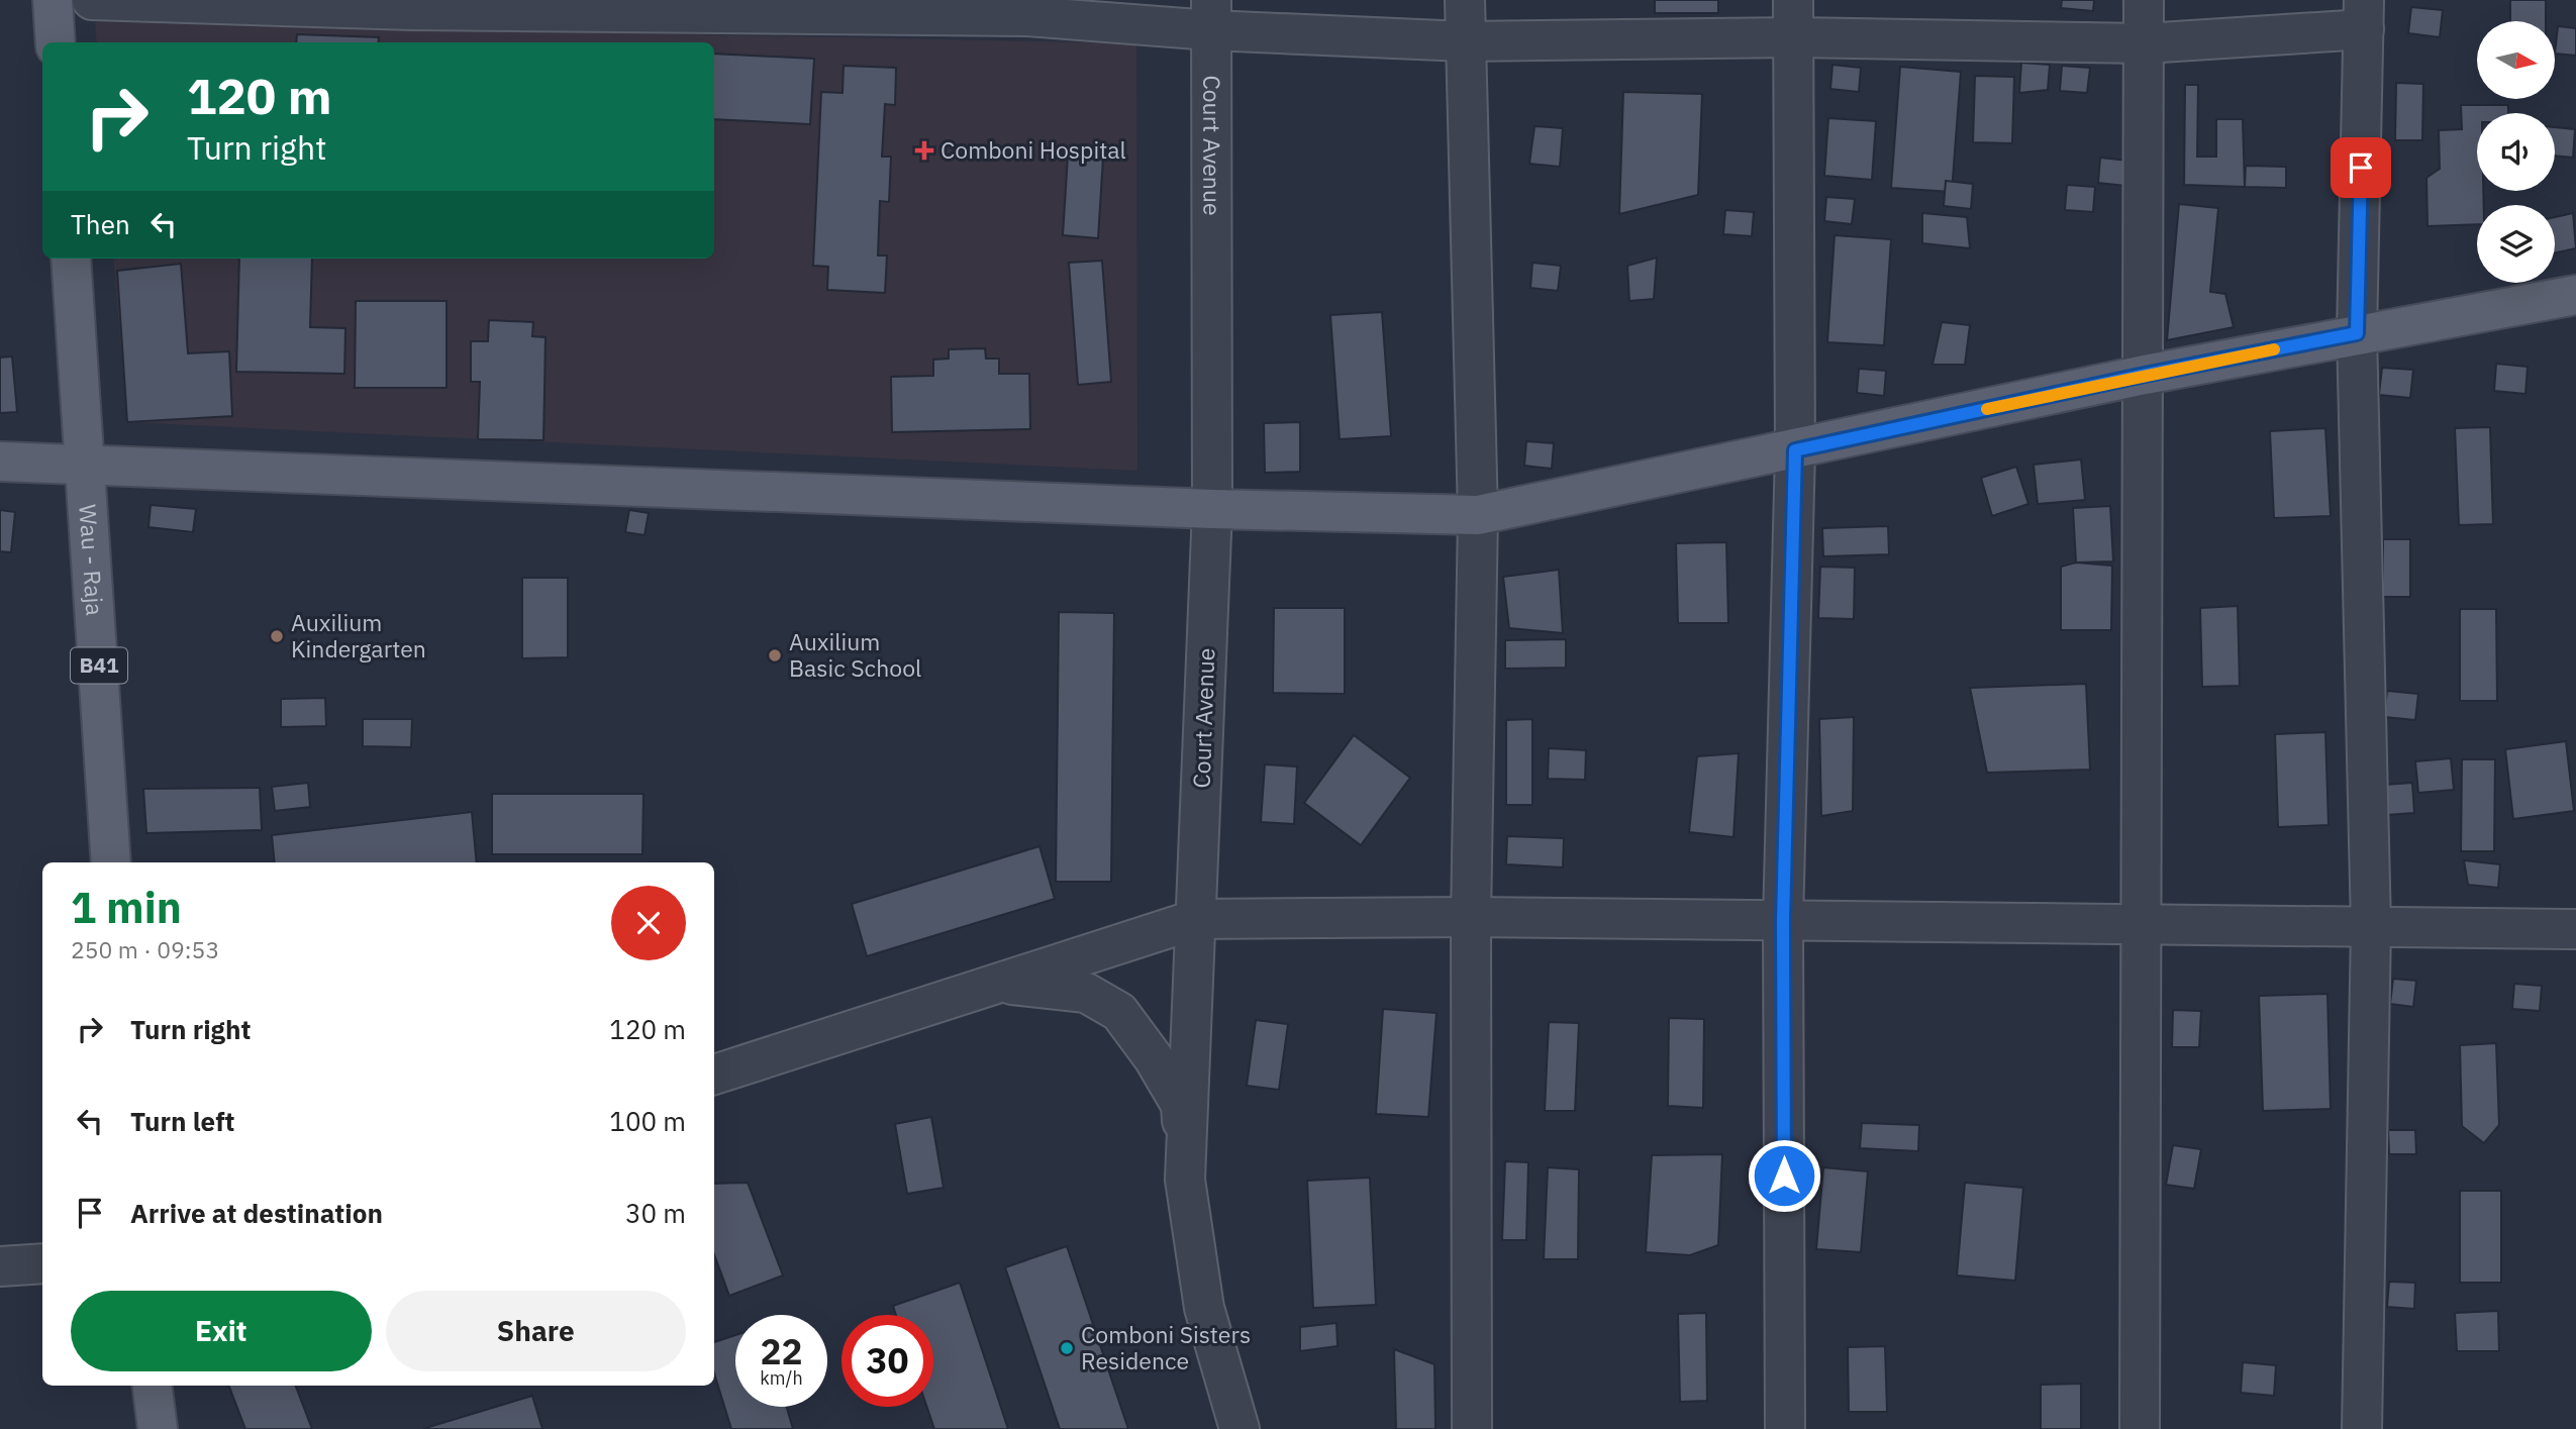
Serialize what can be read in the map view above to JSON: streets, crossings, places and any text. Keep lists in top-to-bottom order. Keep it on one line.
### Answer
{"streets":{"main road":["Wau - Raja","B41"],"street":["Court Avenue"]},"places":{"health":["Comboni Hospital"],"other":["Auxilium Kindergarten","Auxilium Basic School","Comboni Sisters Residence"]},"north":"right","page":{"turn":["120 m","Turn right"],"then":"Then","heading":["1 min","250 m · 09:53"],"list":[{"name":"Turn right","value":"120 m"},{"name":"Turn left","value":"100 m"},{"name":"Arrive at destination","value":"30 m"}],"buttons":["Exit","Share"],"speed":"22 km/h","limit":"30"}}
